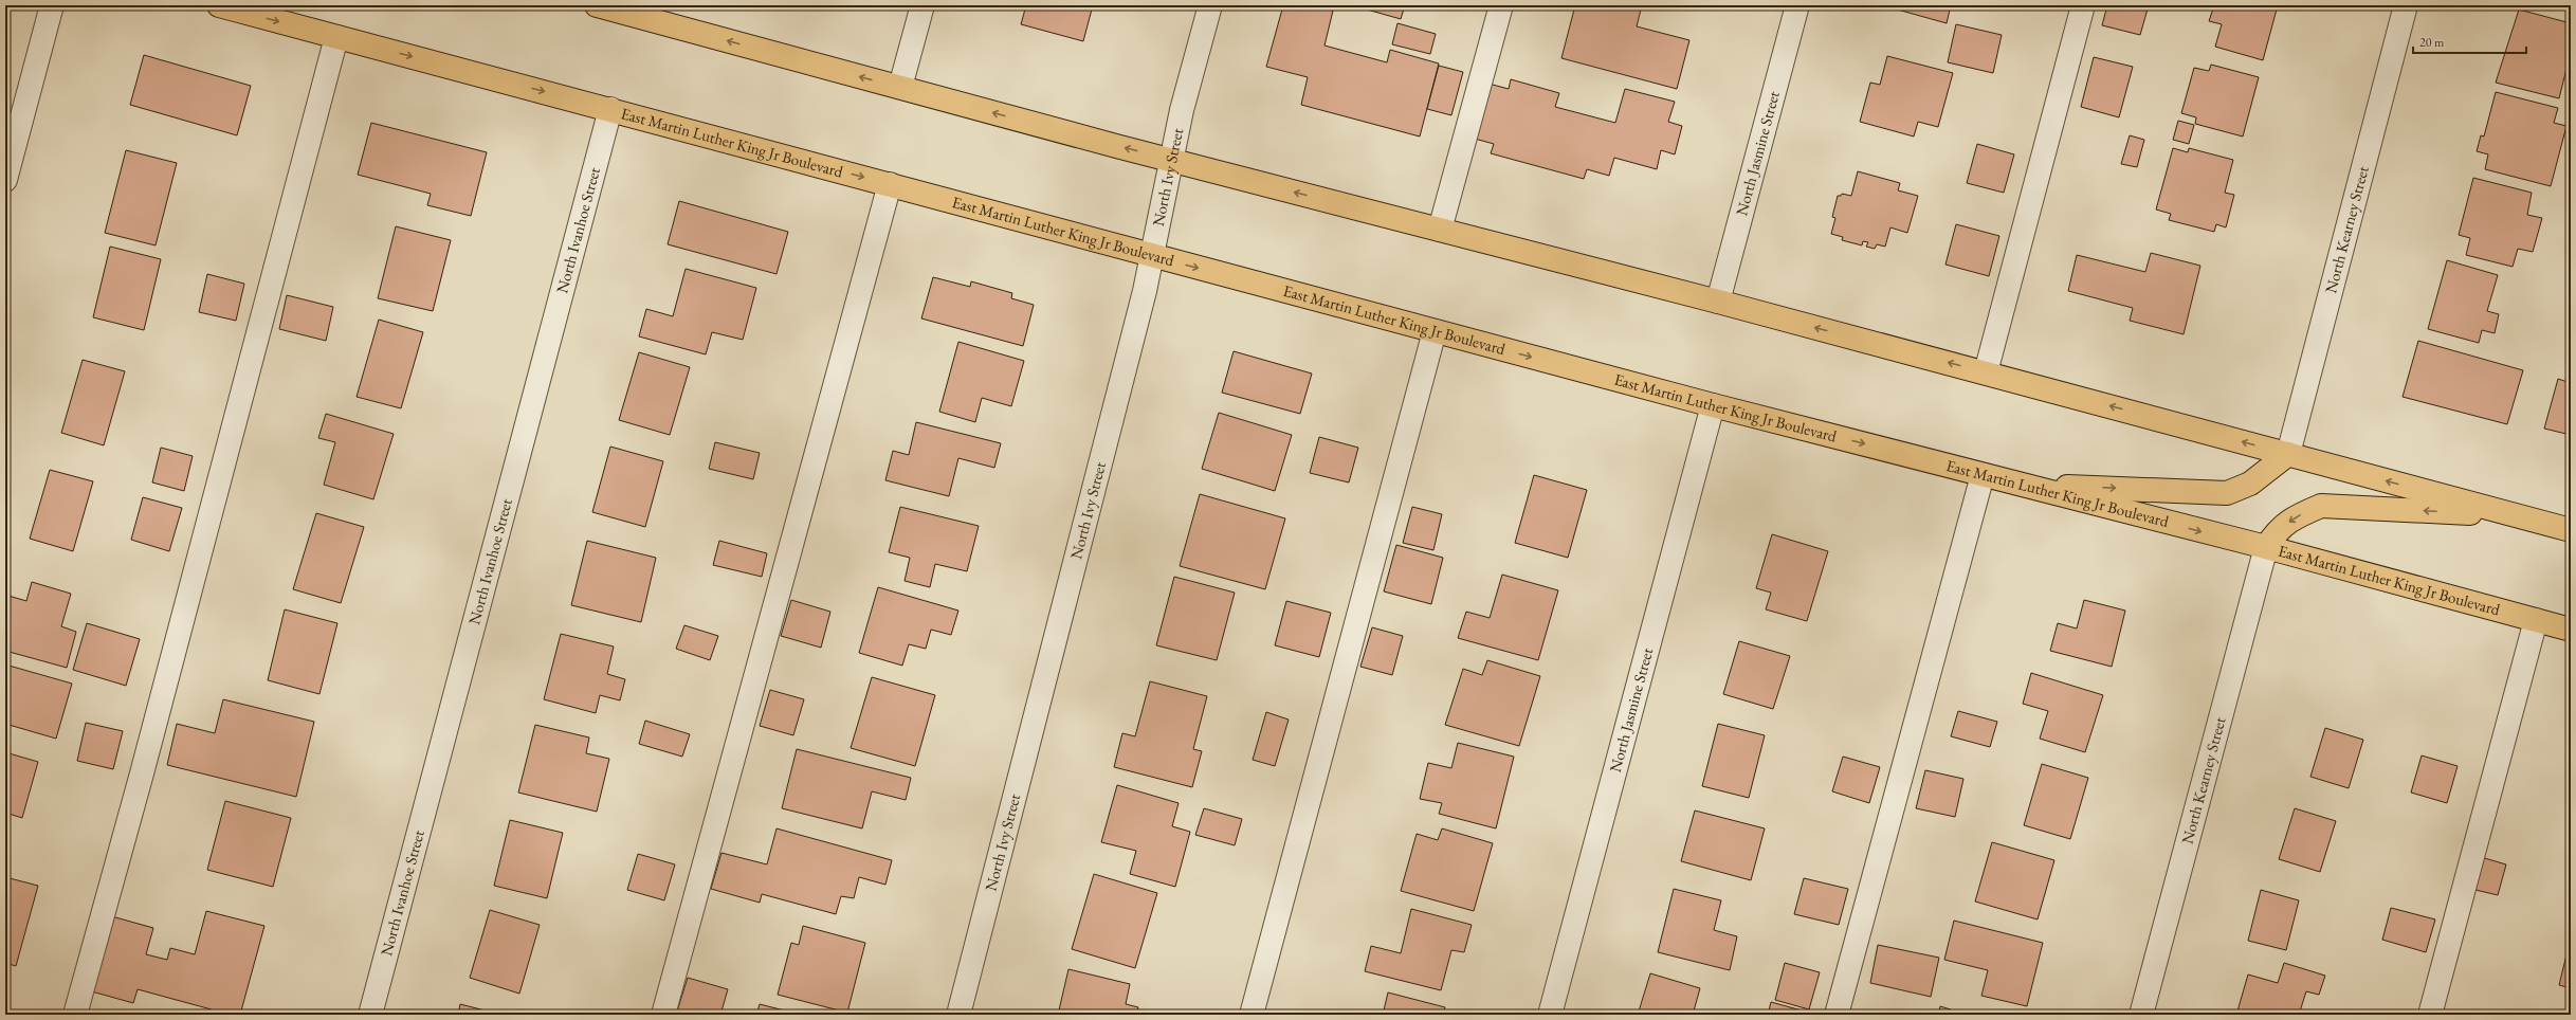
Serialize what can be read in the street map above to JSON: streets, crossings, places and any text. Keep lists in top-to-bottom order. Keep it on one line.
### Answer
{"streets":{"main road":["East Martin Luther King Jr Boulevard"],"street":["North Jasmine Street","North Ivy Street","North Kearney Street","North Ivanhoe Street"]},"crossings":[["East Martin Luther King Jr Boulevard","North Jasmine Street"],["East Martin Luther King Jr Boulevard","North Ivy Street"],["East Martin Luther King Jr Boulevard","North Kearney Street"],["East Martin Luther King Jr Boulevard","North Ivanhoe Street"]],"scale_bar":"20 m"}
